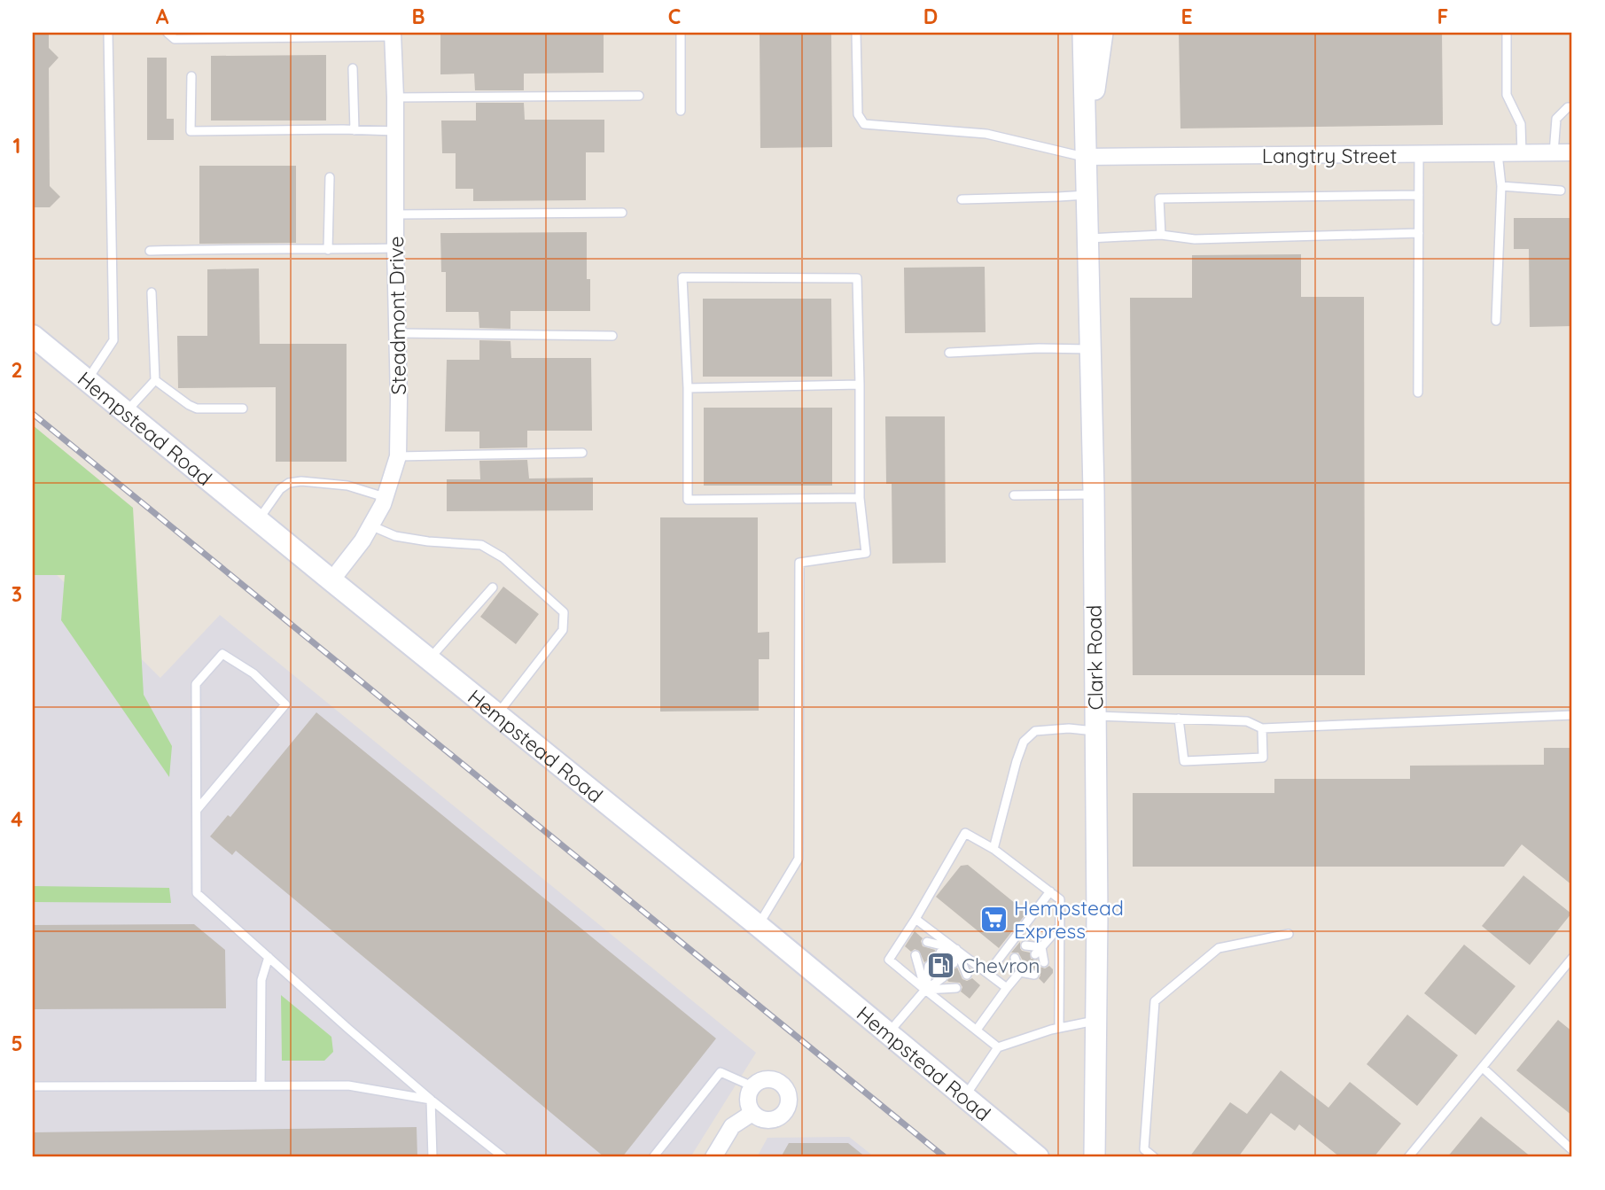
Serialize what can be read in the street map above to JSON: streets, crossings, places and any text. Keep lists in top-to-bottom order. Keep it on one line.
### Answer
{"streets":{"main road":["Hempstead Road"],"street":["Langtry Street","Steadmont Drive","Clark Road"]},"crossings":[["Langtry Street","Clark Road"],["Steadmont Drive","Hempstead Road"]],"places":{"supermarket":["Hempstead Express"],"fuel station":["Chevron"]},"grid":{"columns":["A","B","C","D","E","F"],"rows":["1","2","3","4","5"]}}
